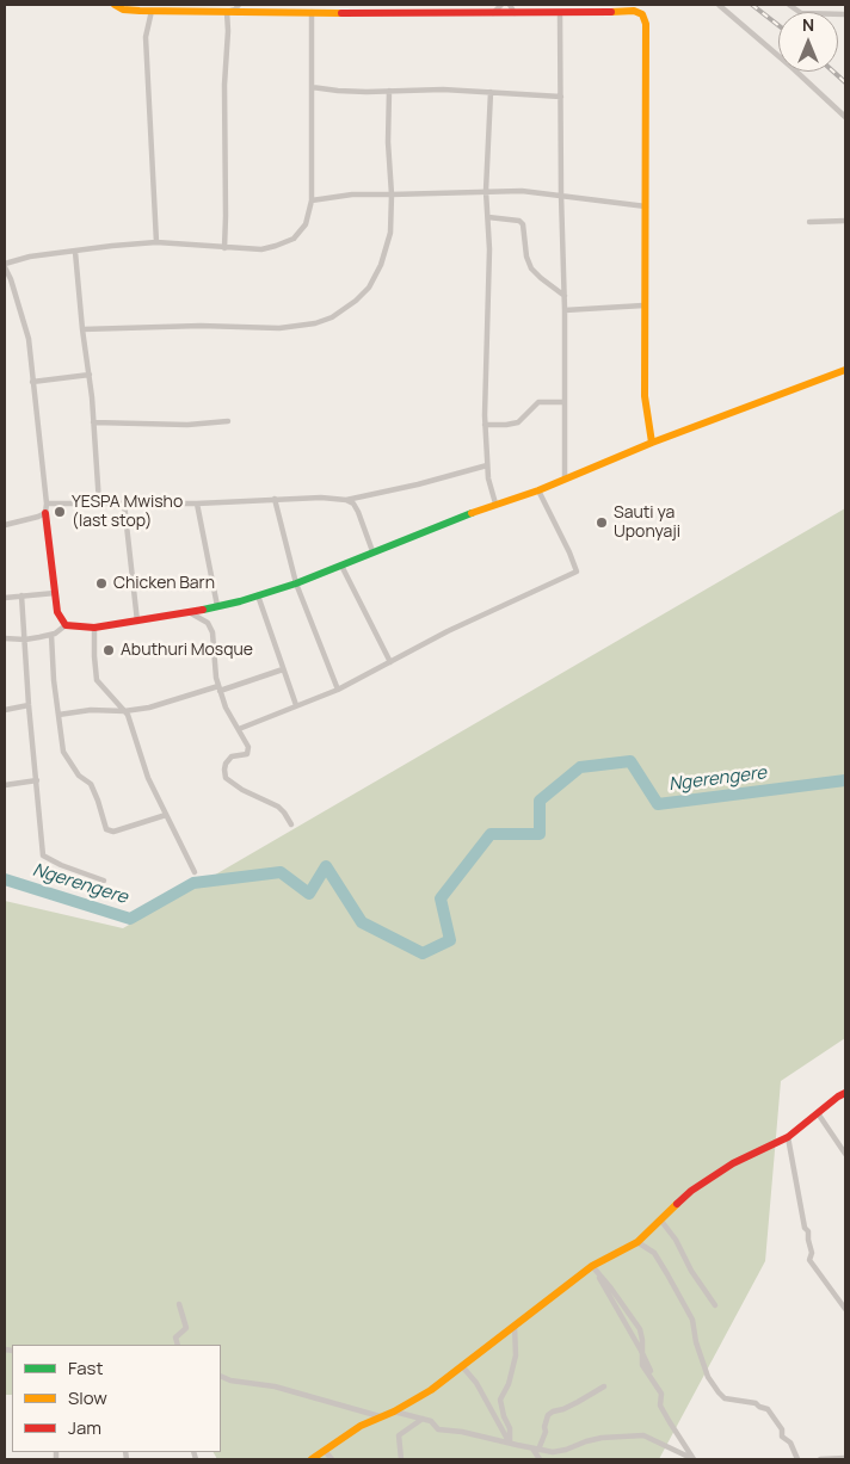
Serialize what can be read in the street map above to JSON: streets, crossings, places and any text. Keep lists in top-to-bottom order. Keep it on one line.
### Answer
{"water":["Ngerengere"],"places":["YESPA Mwisho (last stop)","Sauti ya Uponyaji","Chicken Barn","Abuthuri Mosque"],"legend":["Fast","Slow","Jam"],"north":"top"}
